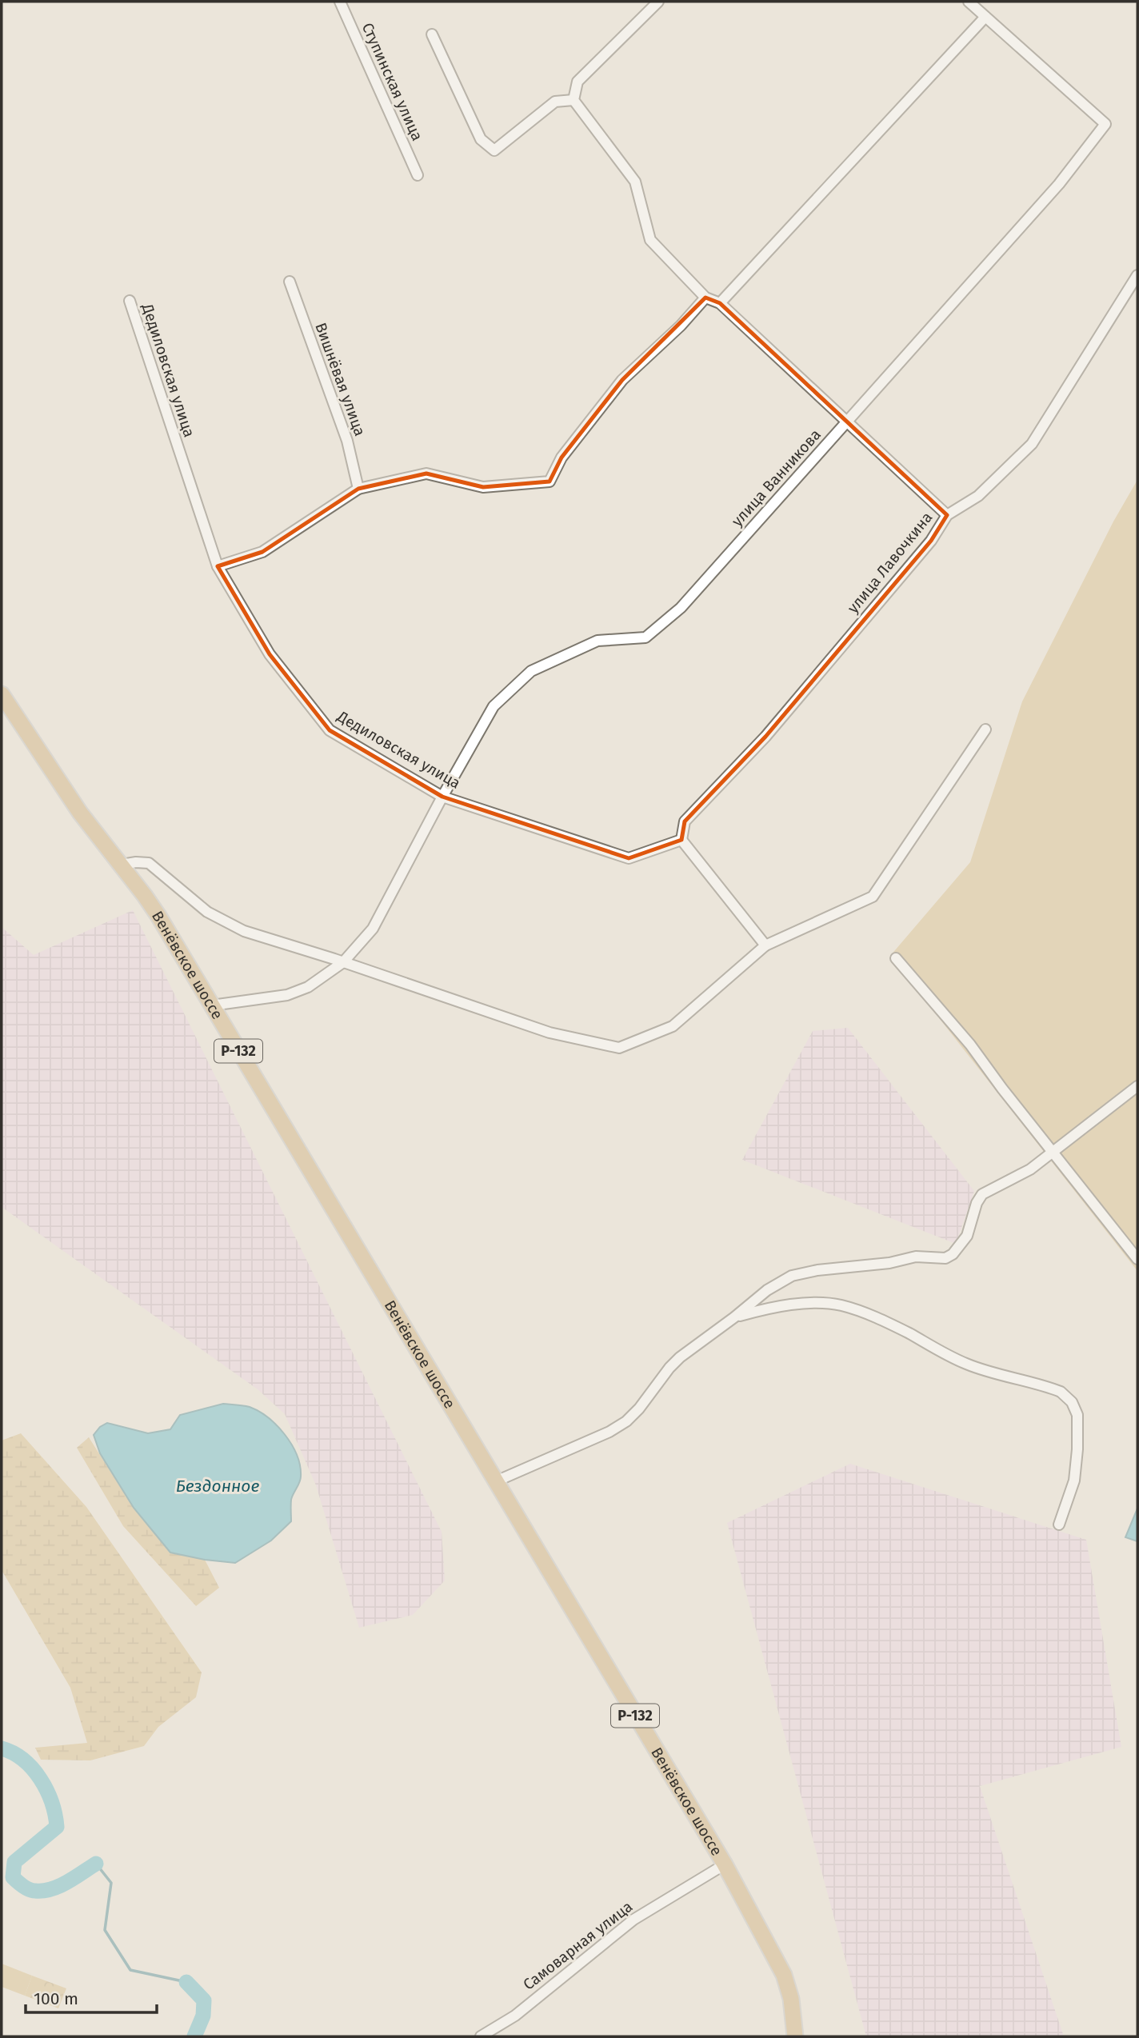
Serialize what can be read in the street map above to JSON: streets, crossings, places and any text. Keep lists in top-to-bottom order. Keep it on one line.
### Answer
{"streets":{"main road":["Венёвское шоссе","Р-132"],"street":["Ступинская улица","Дедиловская улица","Вишнёвая улица","улица Ванникова","улица Лавочкина","Самоварная улица"]},"crossings":[["Дедиловская улица","улица Ванникова"],["Дедиловская улица","улица Лавочкина"],["улица Ванникова","Венёвское шоссе"],["Венёвское шоссе","Самоварная улица"]],"water":["Бездонное"],"scale_bar":"100 m"}
